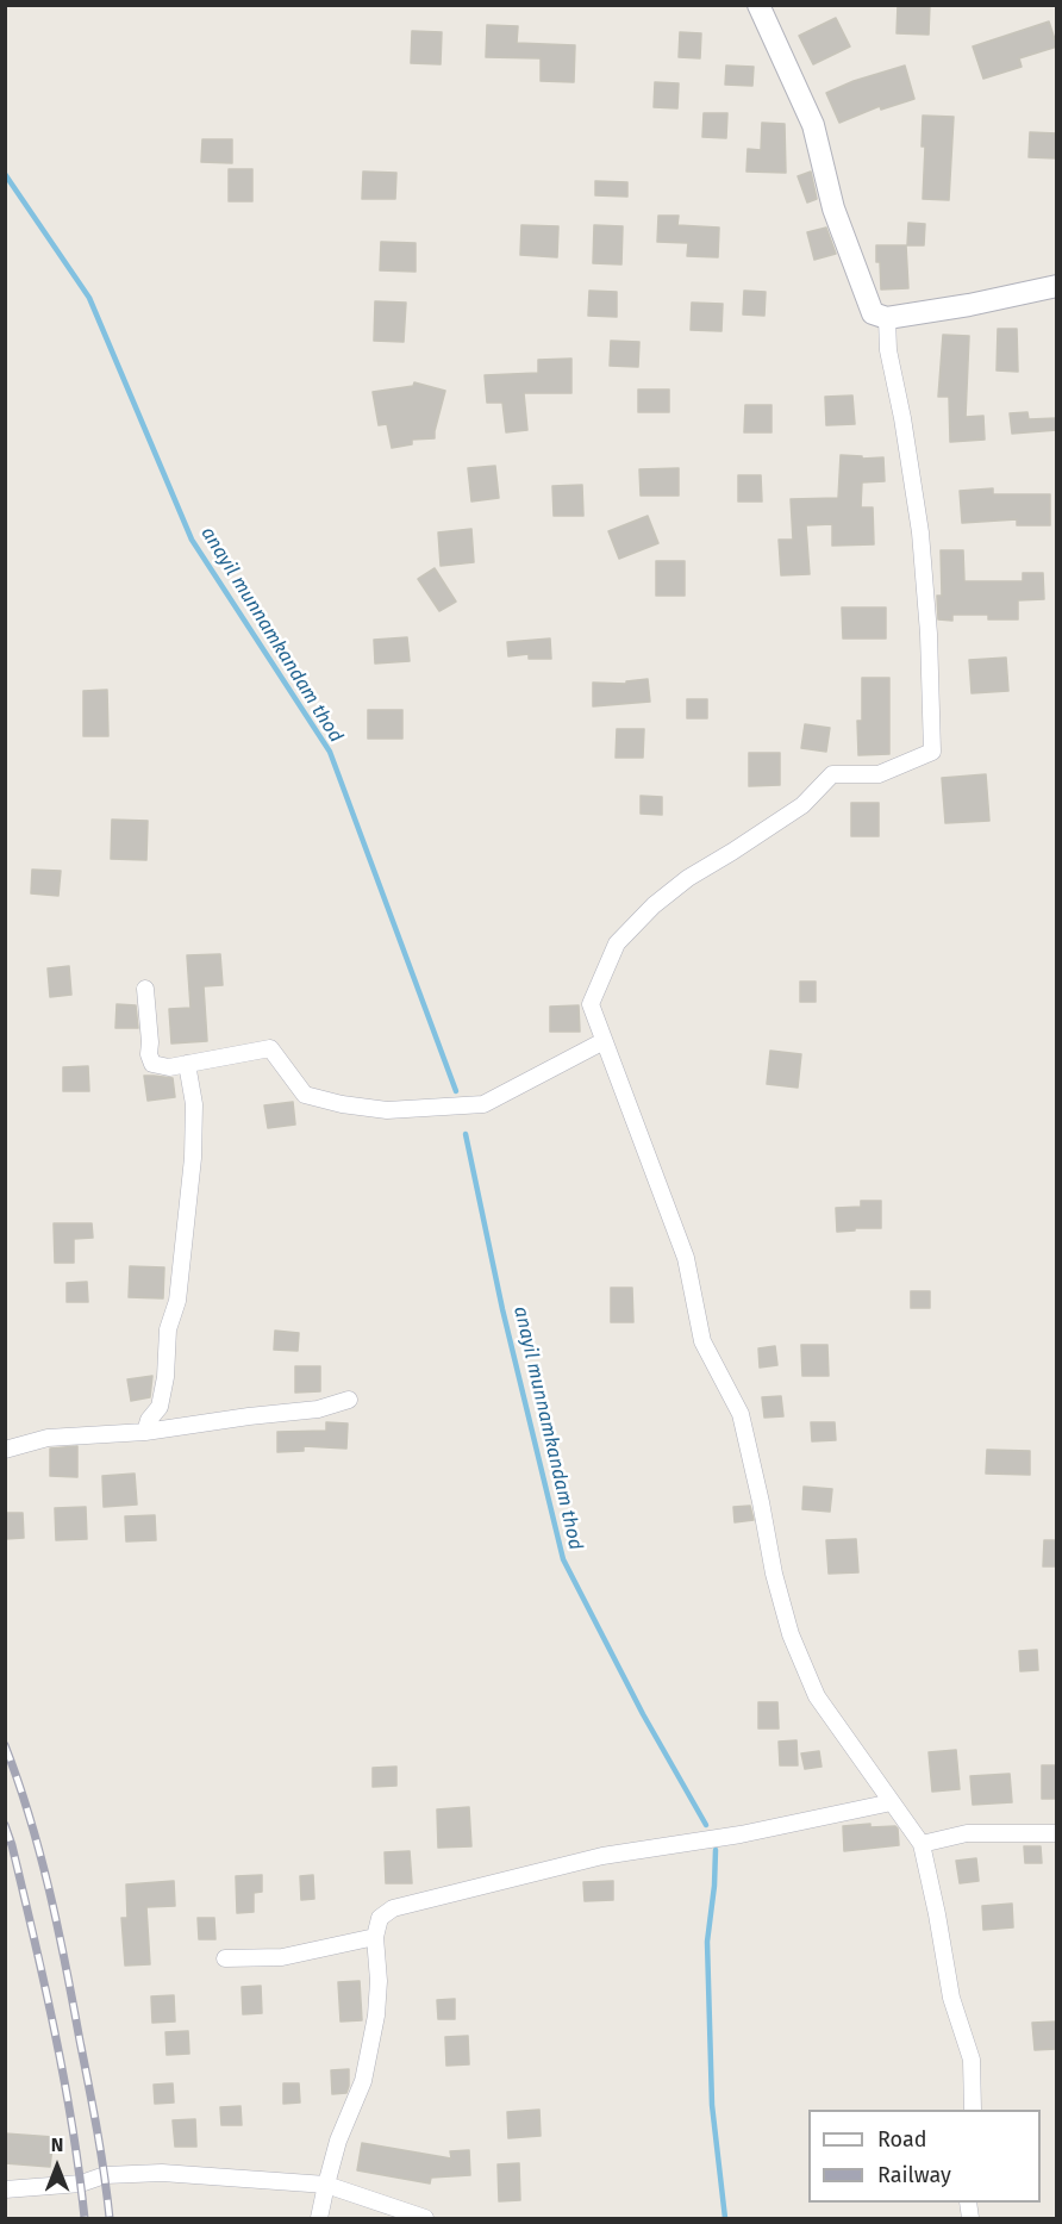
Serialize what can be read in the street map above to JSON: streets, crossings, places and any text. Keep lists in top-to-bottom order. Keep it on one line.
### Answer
{"water":["anayil munnamkandam thod"],"legend":["Road","Railway"],"north":"top"}
